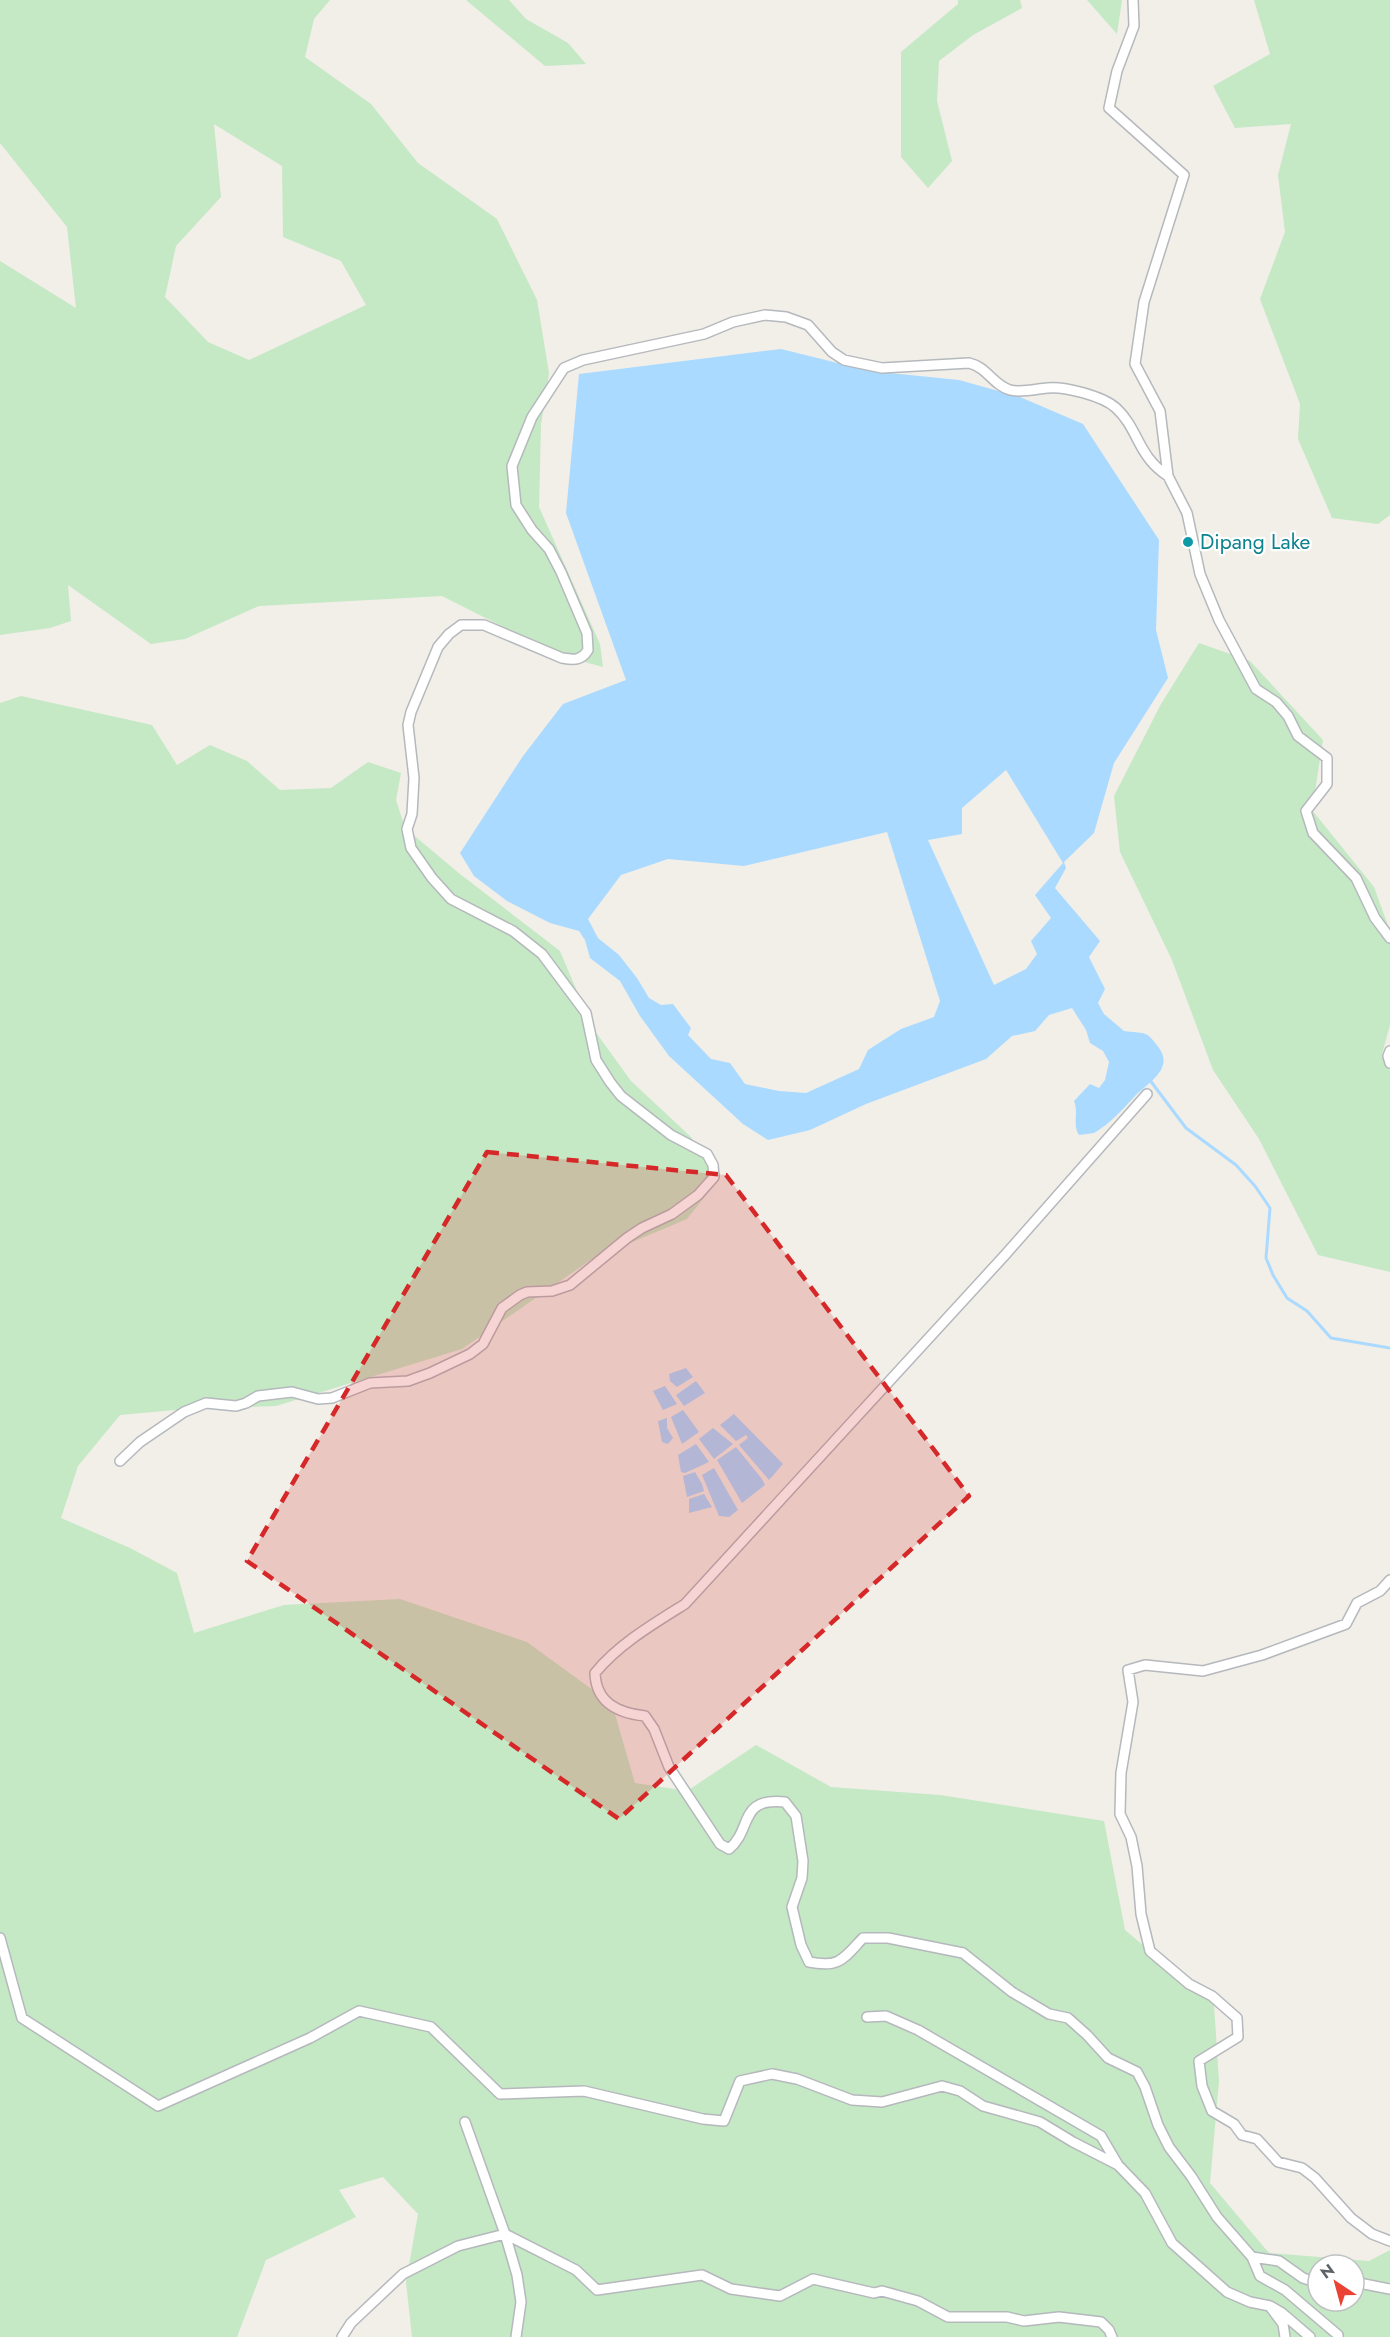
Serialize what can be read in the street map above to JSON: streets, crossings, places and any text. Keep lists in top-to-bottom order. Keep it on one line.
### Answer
{"places":["Dipang Lake"],"north":"top left"}
